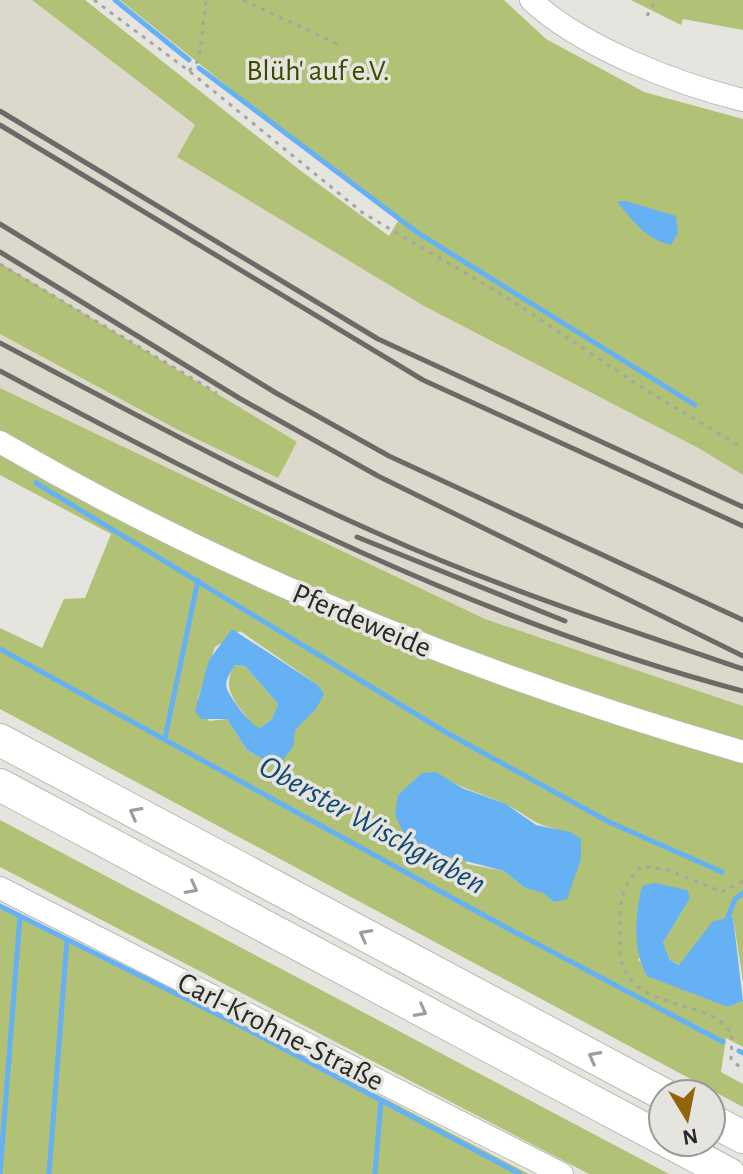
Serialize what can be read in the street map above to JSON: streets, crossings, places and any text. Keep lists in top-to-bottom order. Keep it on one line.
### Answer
{"streets":{"street":["Pferdeweide","Carl-Krohne-Straße"]},"water":["Oberster Wischgraben"],"parks":["Blüh' auf e.V."],"north":"bottom"}
